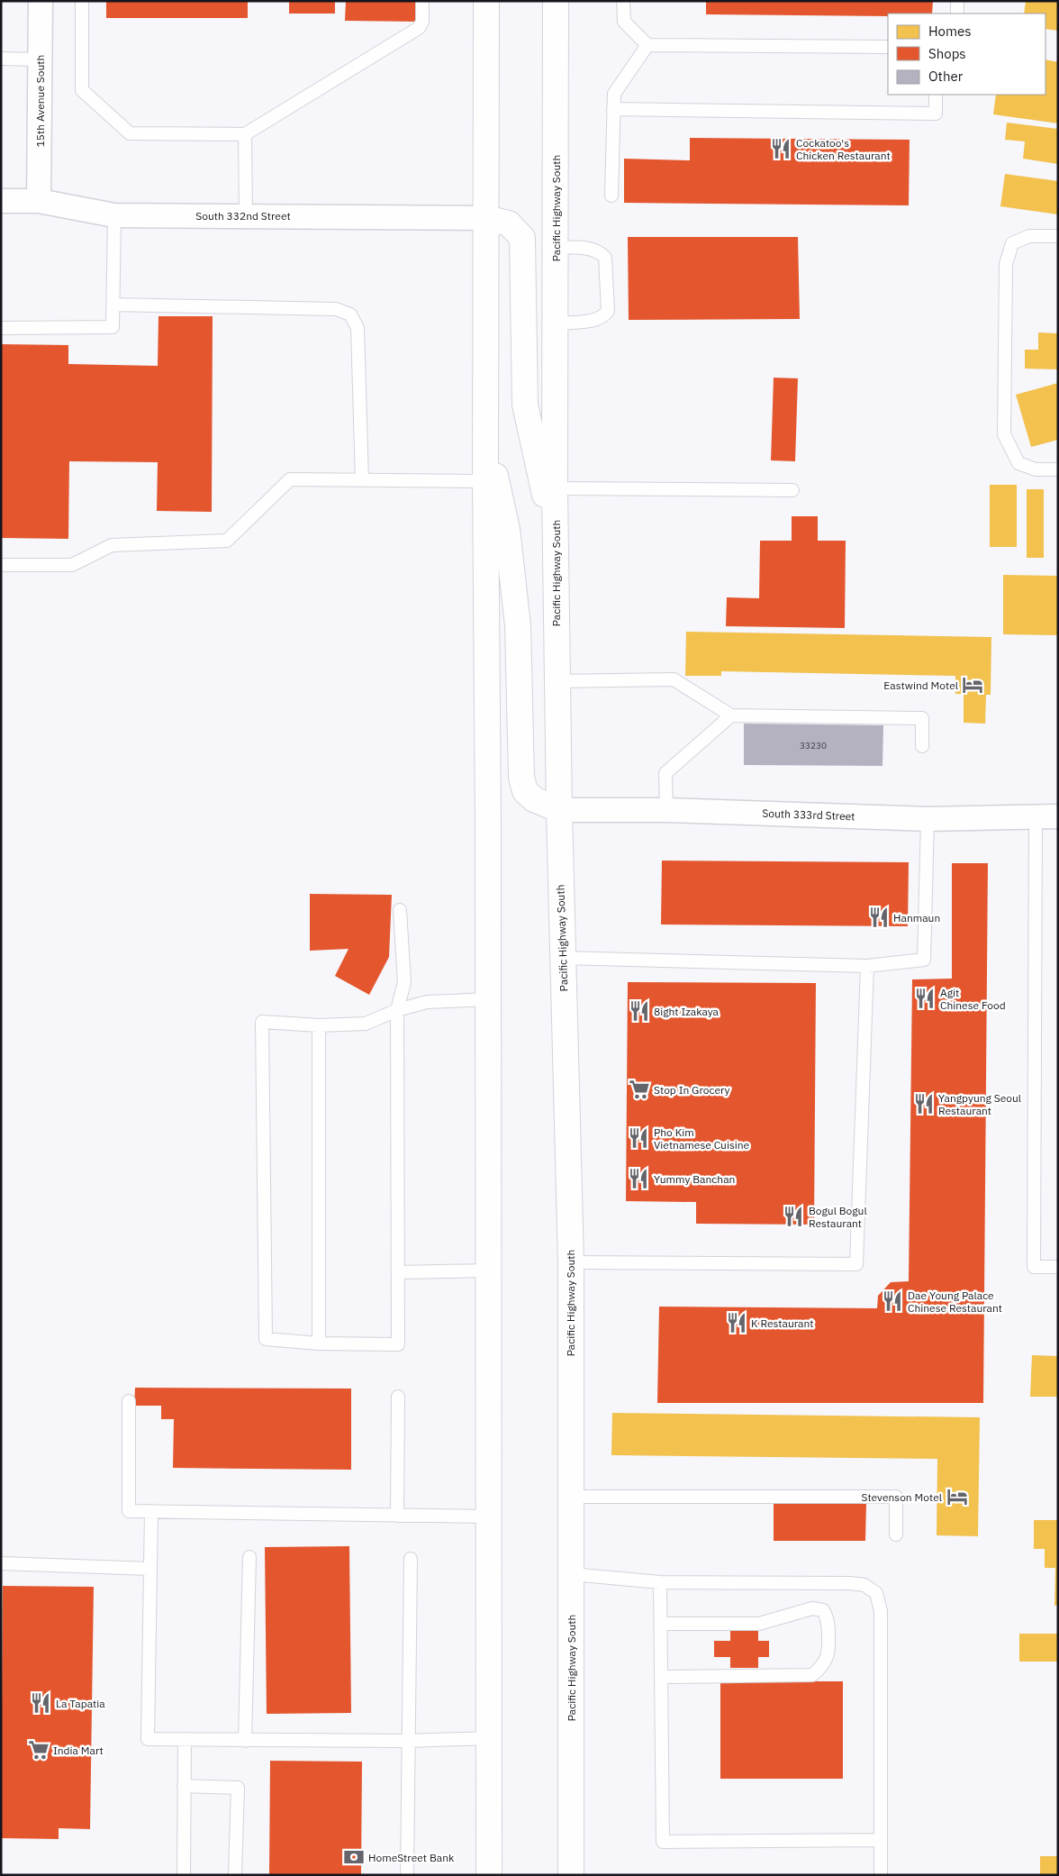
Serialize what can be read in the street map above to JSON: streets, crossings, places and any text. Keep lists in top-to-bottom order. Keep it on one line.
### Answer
{"streets":{"main road":["Pacific Highway South"],"street":["15th Avenue South","South 332nd Street","South 333rd Street"]},"crossings":[["15th Avenue South","South 332nd Street"],["Pacific Highway South","South 333rd Street"]],"places":{"restaurant":["Cockatoo's Chicken Restaurant","Hanmaun","Agit Chinese Food","8ight Izakaya","Yangpyung Seoul Restaurant","Pho Kim Vietnamese Cuisine","Yummy Banchan","Bogul Bogul Restaurant","Dae Young Palace Chinese Restaurant","K Restaurant","La Tapatia"],"hotel":["Eastwind Motel","Stevenson Motel"],"supermarket":["Stop In Grocery","India Mart"],"bank":["HomeStreet Bank"]},"house_numbers":["33230"],"legend":["Homes","Shops","Other"]}
